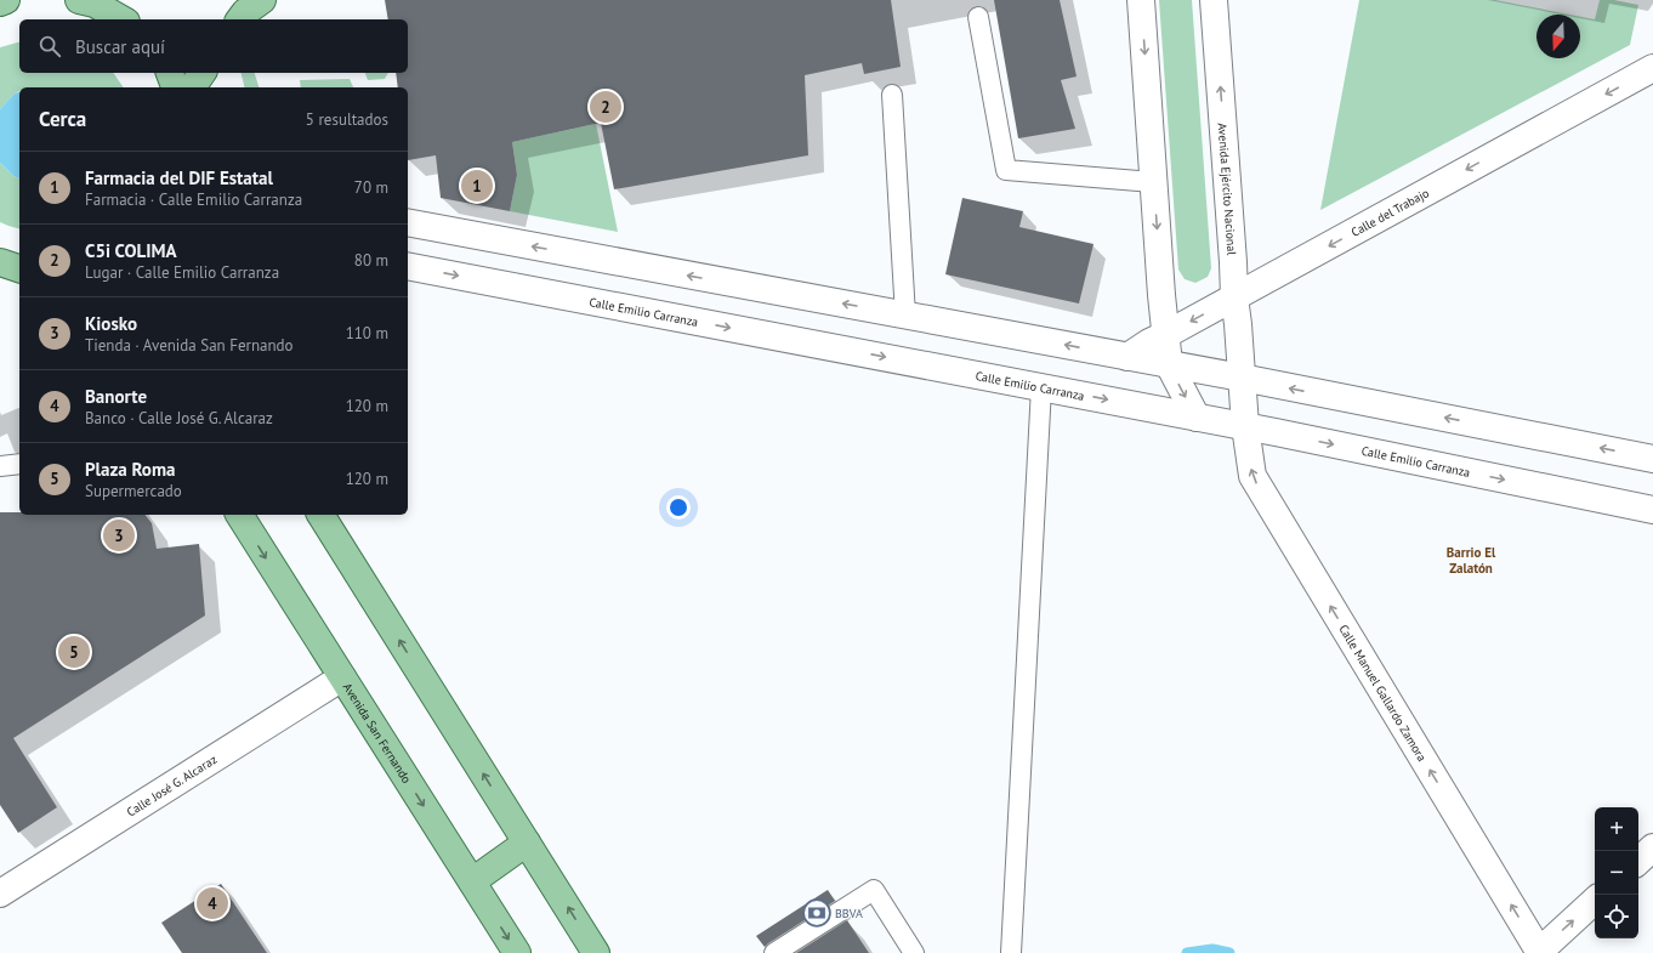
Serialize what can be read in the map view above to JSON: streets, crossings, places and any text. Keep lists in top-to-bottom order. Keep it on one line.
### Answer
{"streets":{"main road":["Avenida San Fernando"],"street":["Avenida Ejército Nacional","Calle del Trabajo","Calle Emilio Carranza","Calle Manuel Gallardo Zamora","Calle José G. Alcaraz"]},"crossings":[["Avenida Ejército Nacional","Calle del Trabajo"],["Avenida Ejército Nacional","Calle Manuel Gallardo Zamora"],["Calle Emilio Carranza","Calle Manuel Gallardo Zamora"],["Avenida San Fernando","Calle José G. Alcaraz"]],"one_way":["Calle del Trabajo","Calle Manuel Gallardo Zamora"],"districts":["Barrio El Zalatón"],"places":{"bank":["BBVA"]},"north":"bottom","page":{"search":"Buscar aquí","heading":["Cerca","5 resultados"],"pins":["2","1","3","5","4"],"list":[{"mark":"1","name":"Farmacia del DIF Estatal","note":"Farmacia · Calle Emilio Carranza","value":"70 m"},{"mark":"2","name":"C5i COLIMA","note":"Lugar · Calle Emilio Carranza","value":"80 m"},{"mark":"3","name":"Kiosko","note":"Tienda · Avenida San Fernando","value":"110 m"},{"mark":"4","name":"Banorte","note":"Banco · Calle José G. Alcaraz","value":"120 m"},{"mark":"5","name":"Plaza Roma","note":"Supermercado","value":"120 m"}],"map_buttons":["+","−"]}}
